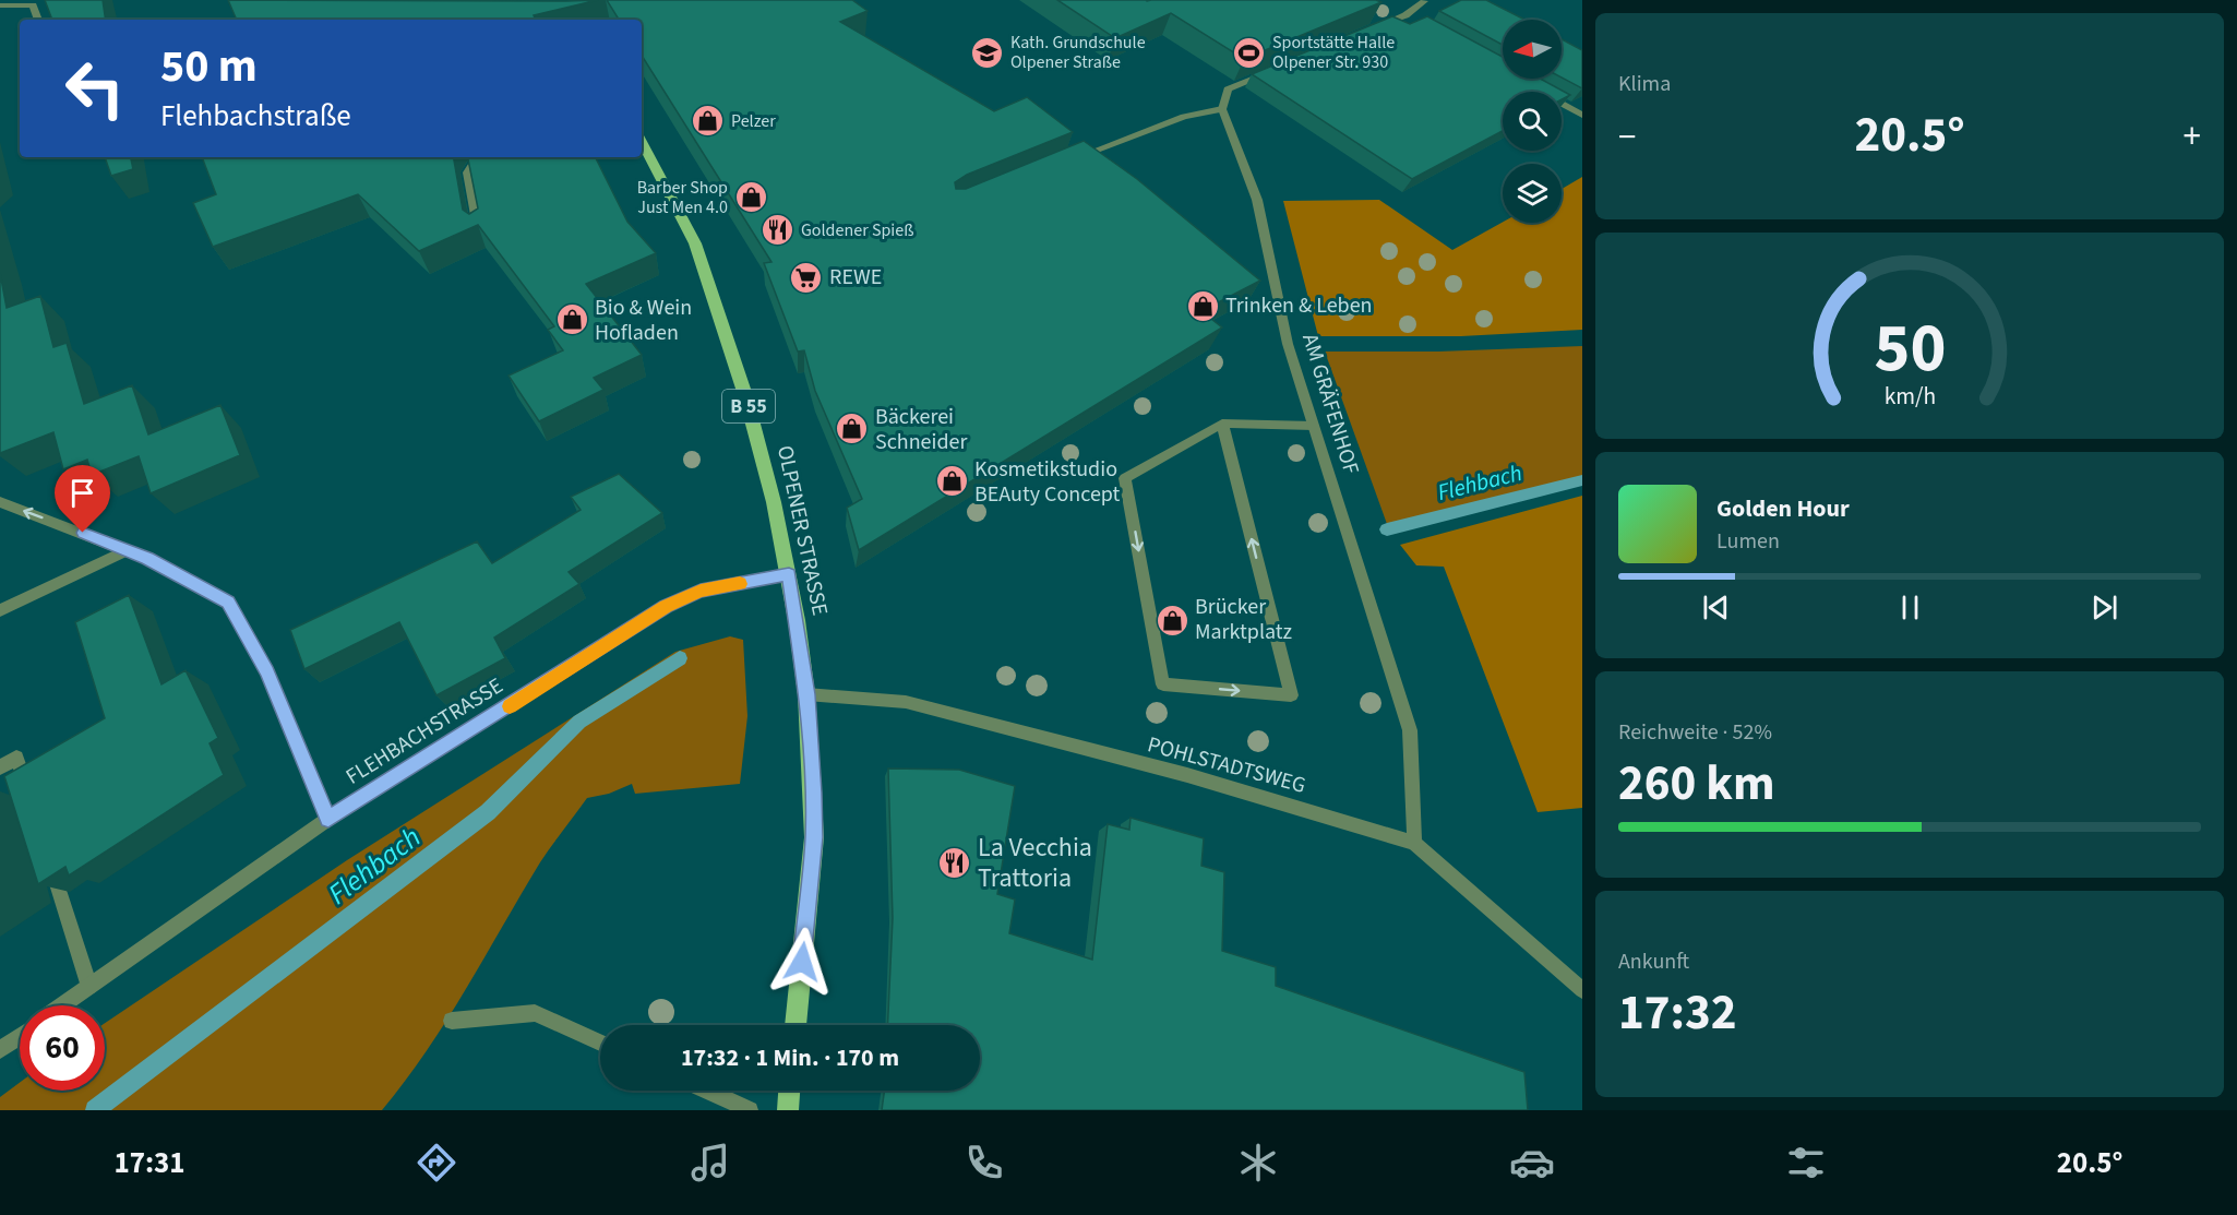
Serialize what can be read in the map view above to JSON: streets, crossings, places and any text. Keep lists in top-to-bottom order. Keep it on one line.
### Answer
{"streets":{"main road":["B 55","OLPENER STRASSE"],"street":["AM GRÄFENHOF","FLEHBACHSTRASSE","POHLSTADTSWEG"]},"crossings":[["AM GRÄFENHOF","POHLSTADTSWEG"],["OLPENER STRASSE","FLEHBACHSTRASSE"],["OLPENER STRASSE","POHLSTADTSWEG"]],"water":["Flehbach"],"places":{"school or university":["Kath. Grundschule Olpener Straße"],"sports":["Sportstätte Halle Olpener Str. 930"],"shop":["Pelzer","Barber Shop Just Men 4.0","Trinken & Leben","Bio & Wein Hofladen","Bäckerei Schneider","Kosmetikstudio BEAuty Concept","Brücker Marktplatz"],"restaurant":["Goldener Spieß","La Vecchia Trattoria"],"supermarket":["REWE"]},"north":"left","page":{"tile":["Klima",["Reichweite · 52%","260 km"],["Ankunft","17:32"]],"turn":["50 m","Flehbachstraße"],"heat":["−","20.5°","+"],"song":["Golden Hour","Lumen"],"limit":"60","trip":"17:32 · 1 Min. · 170 m","tabs":["17:31","20.5°"],"gauge":["50","km/h"]}}
